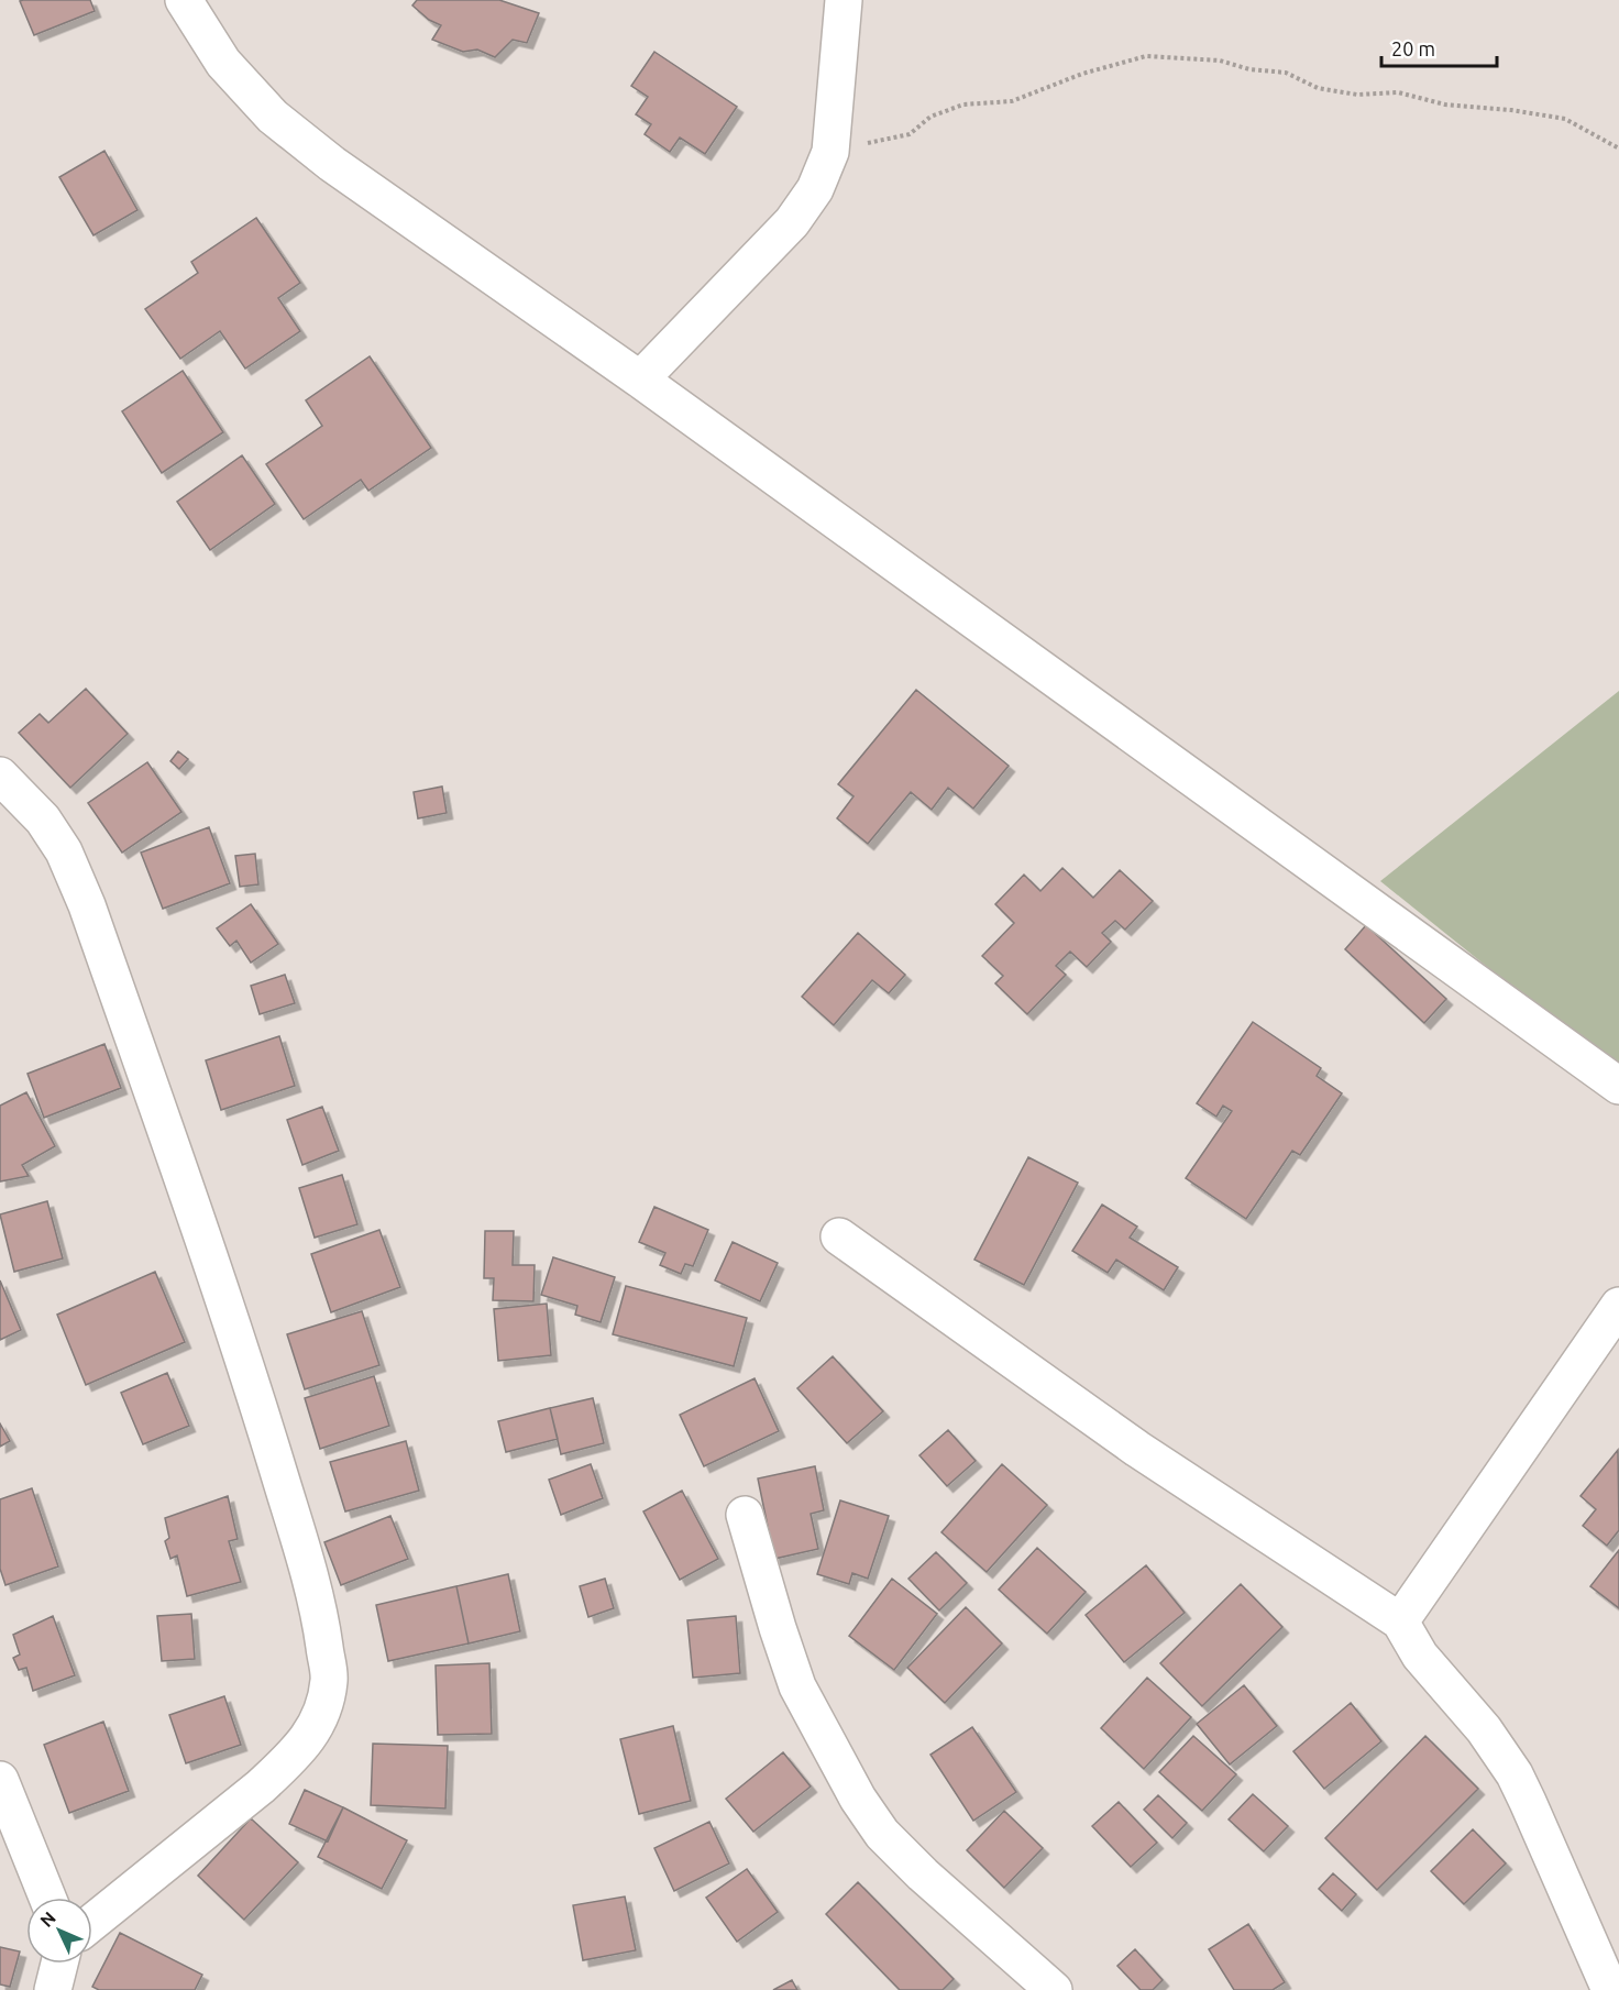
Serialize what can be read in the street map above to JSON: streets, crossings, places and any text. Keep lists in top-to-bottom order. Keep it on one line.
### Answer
{"scale_bar":"20 m","north":"top left"}
